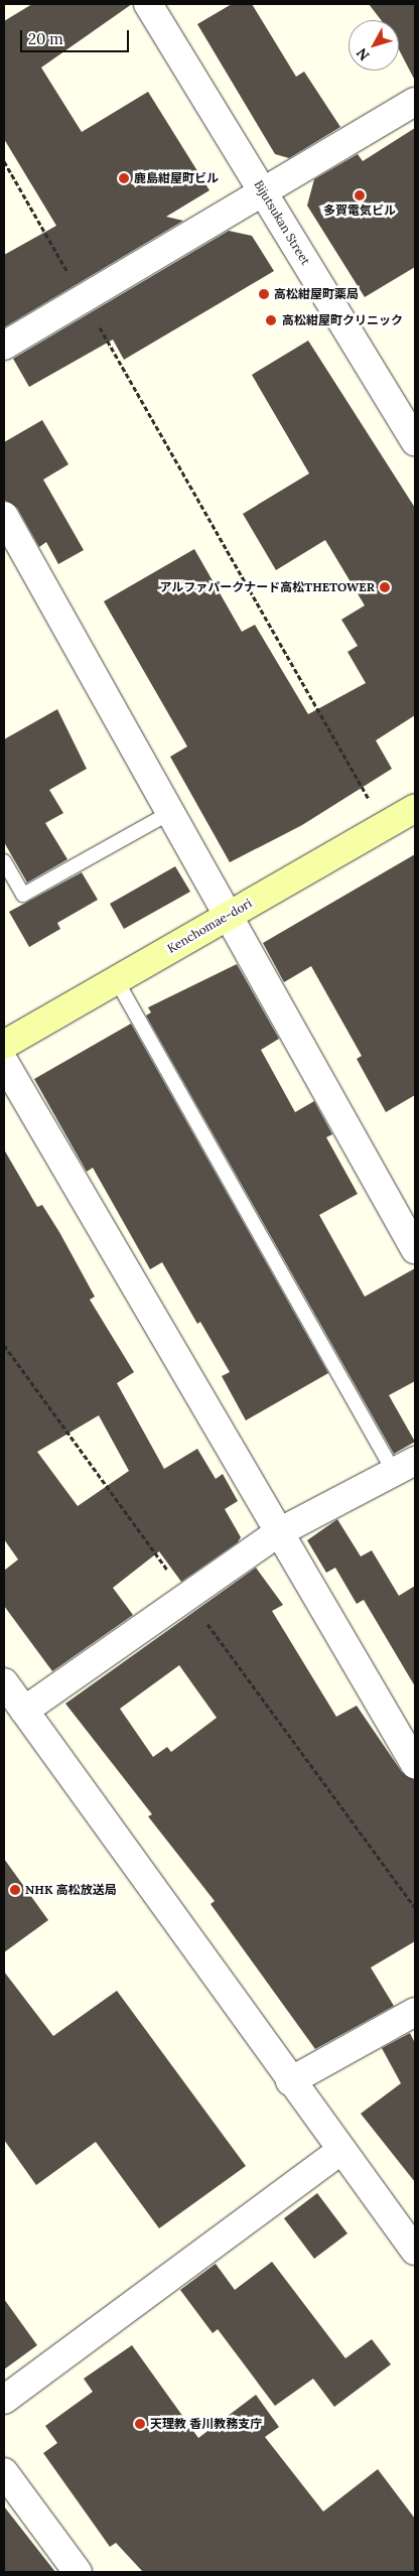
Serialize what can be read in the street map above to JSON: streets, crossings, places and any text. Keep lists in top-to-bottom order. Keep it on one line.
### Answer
{"streets":{"main road":["Kenchomae-dori"],"street":["Bijutsukan Street"]},"places":["鹿島紺屋町ビル","多賀電気ビル","高松紺屋町薬局","高松紺屋町クリニック","アルファパークナード高松THETOWER","NHK 高松放送局","天理教 香川教務支庁"],"scale_bar":"20 m","north":"bottom left"}
